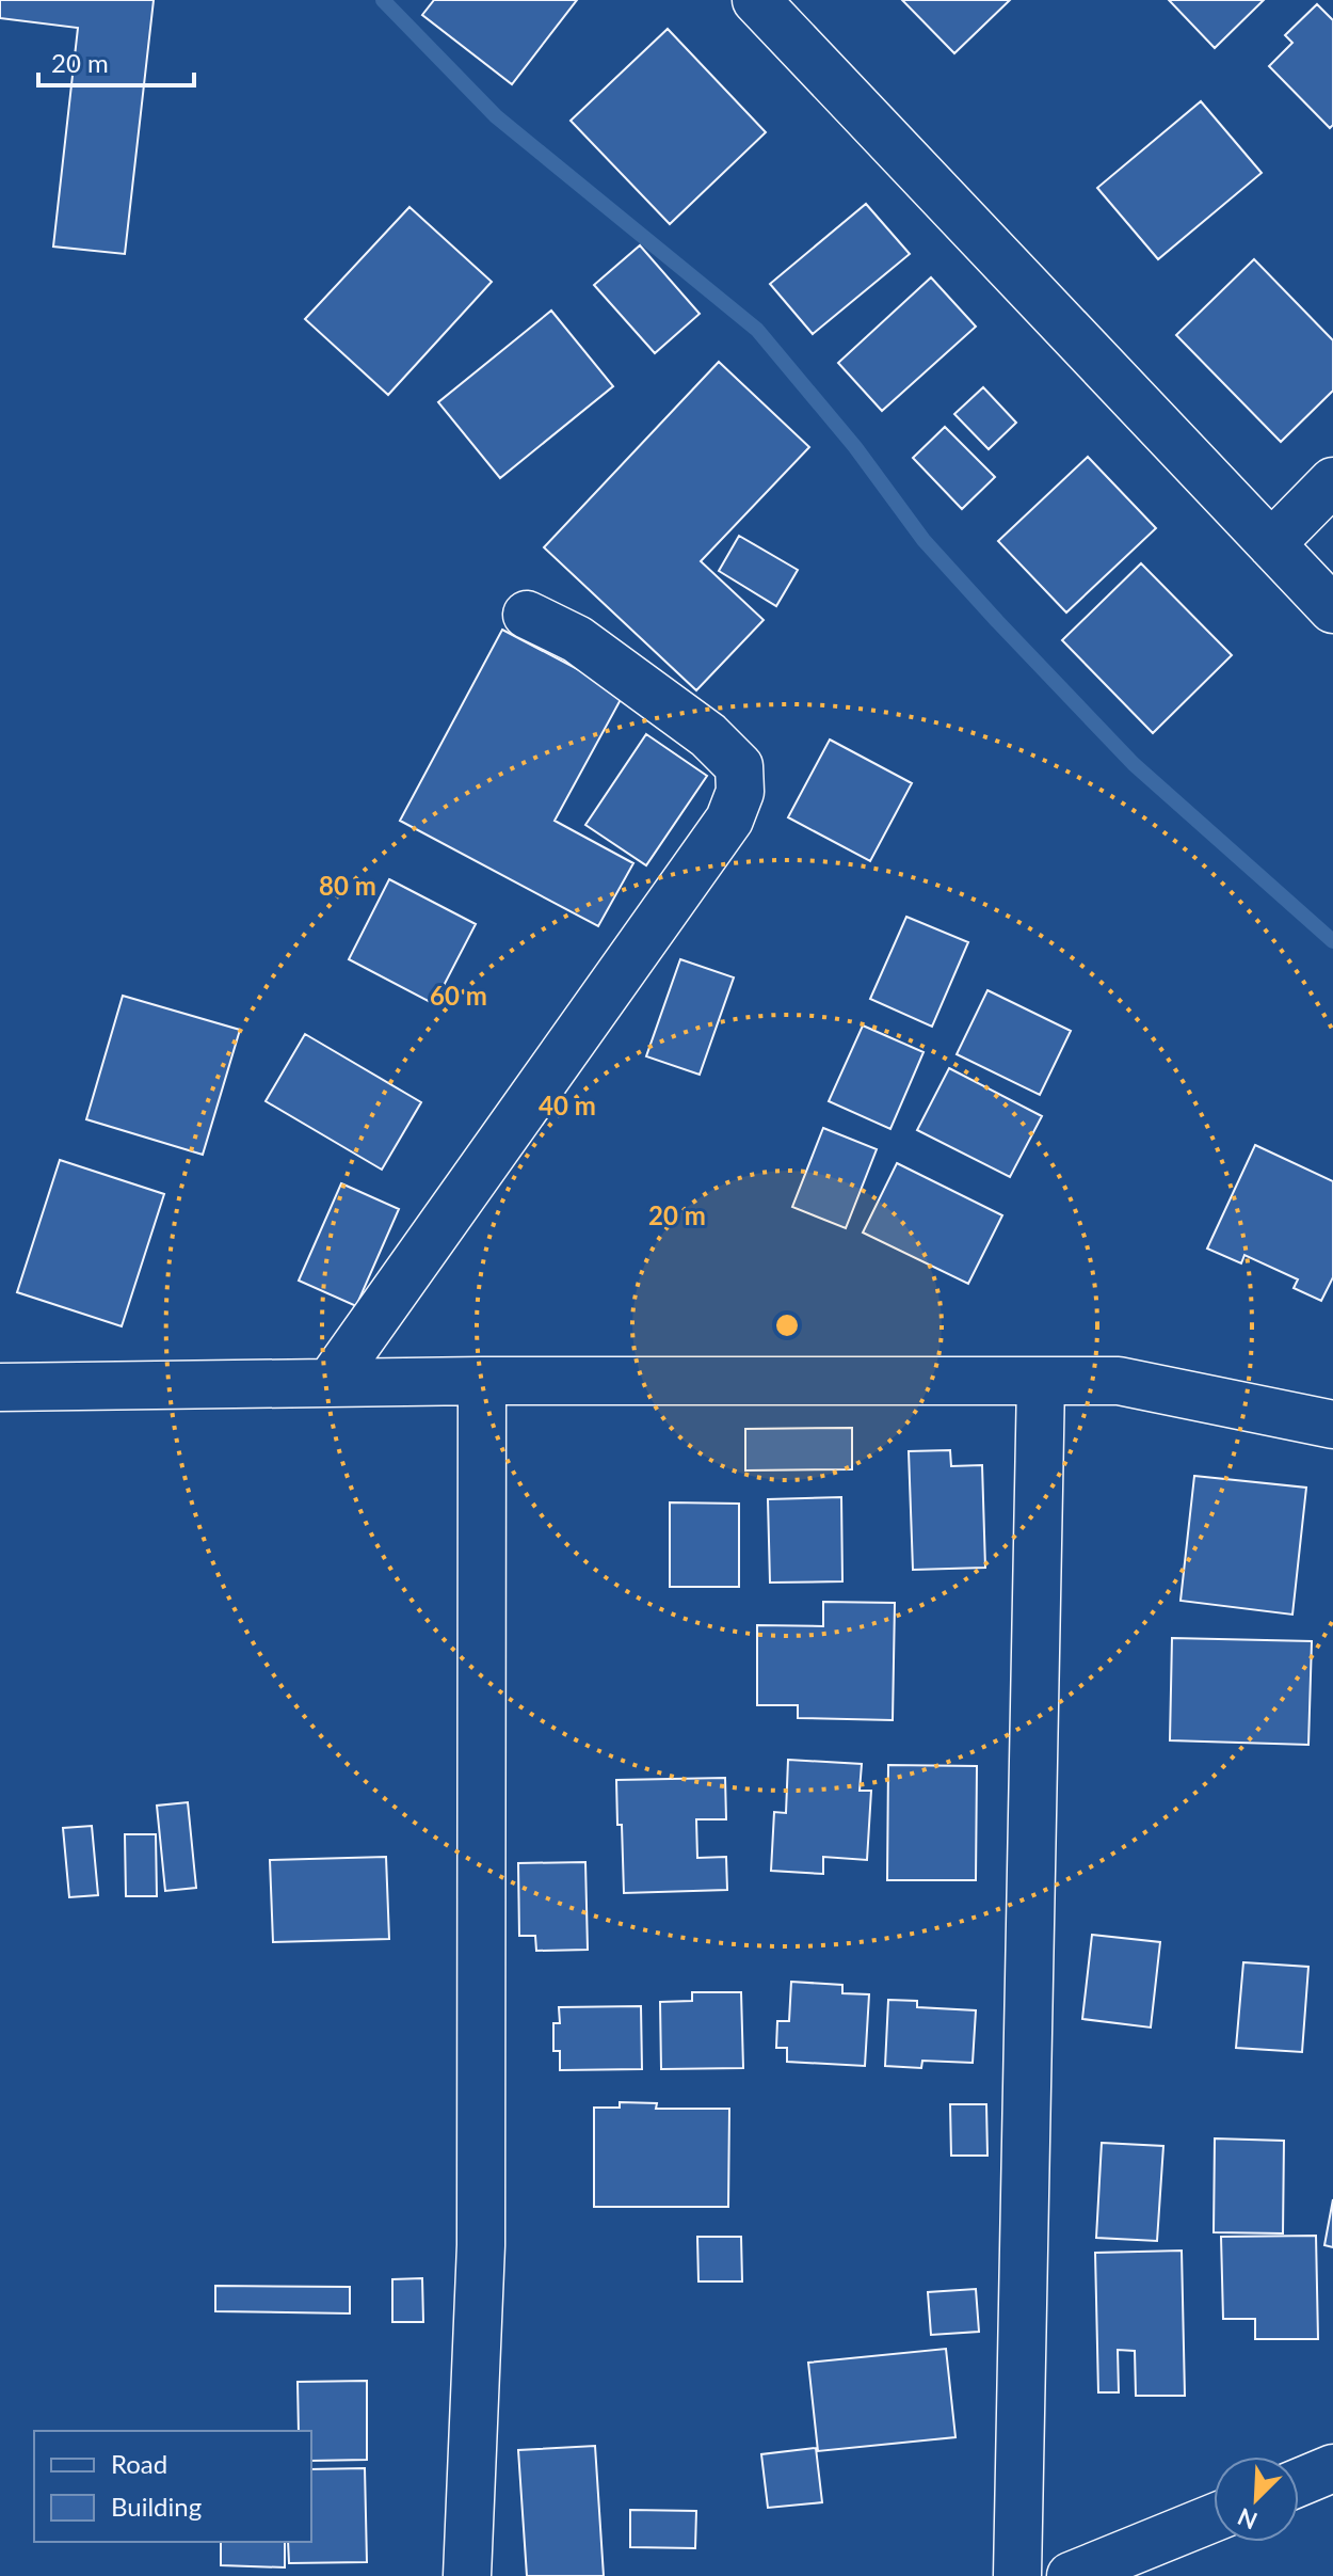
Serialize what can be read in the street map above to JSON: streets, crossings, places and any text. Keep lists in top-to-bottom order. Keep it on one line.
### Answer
{"legend":["Road","Building"],"scale_bar":"20 m","north":"bottom left","rings":["80 m","60 m","40 m","20 m"]}
